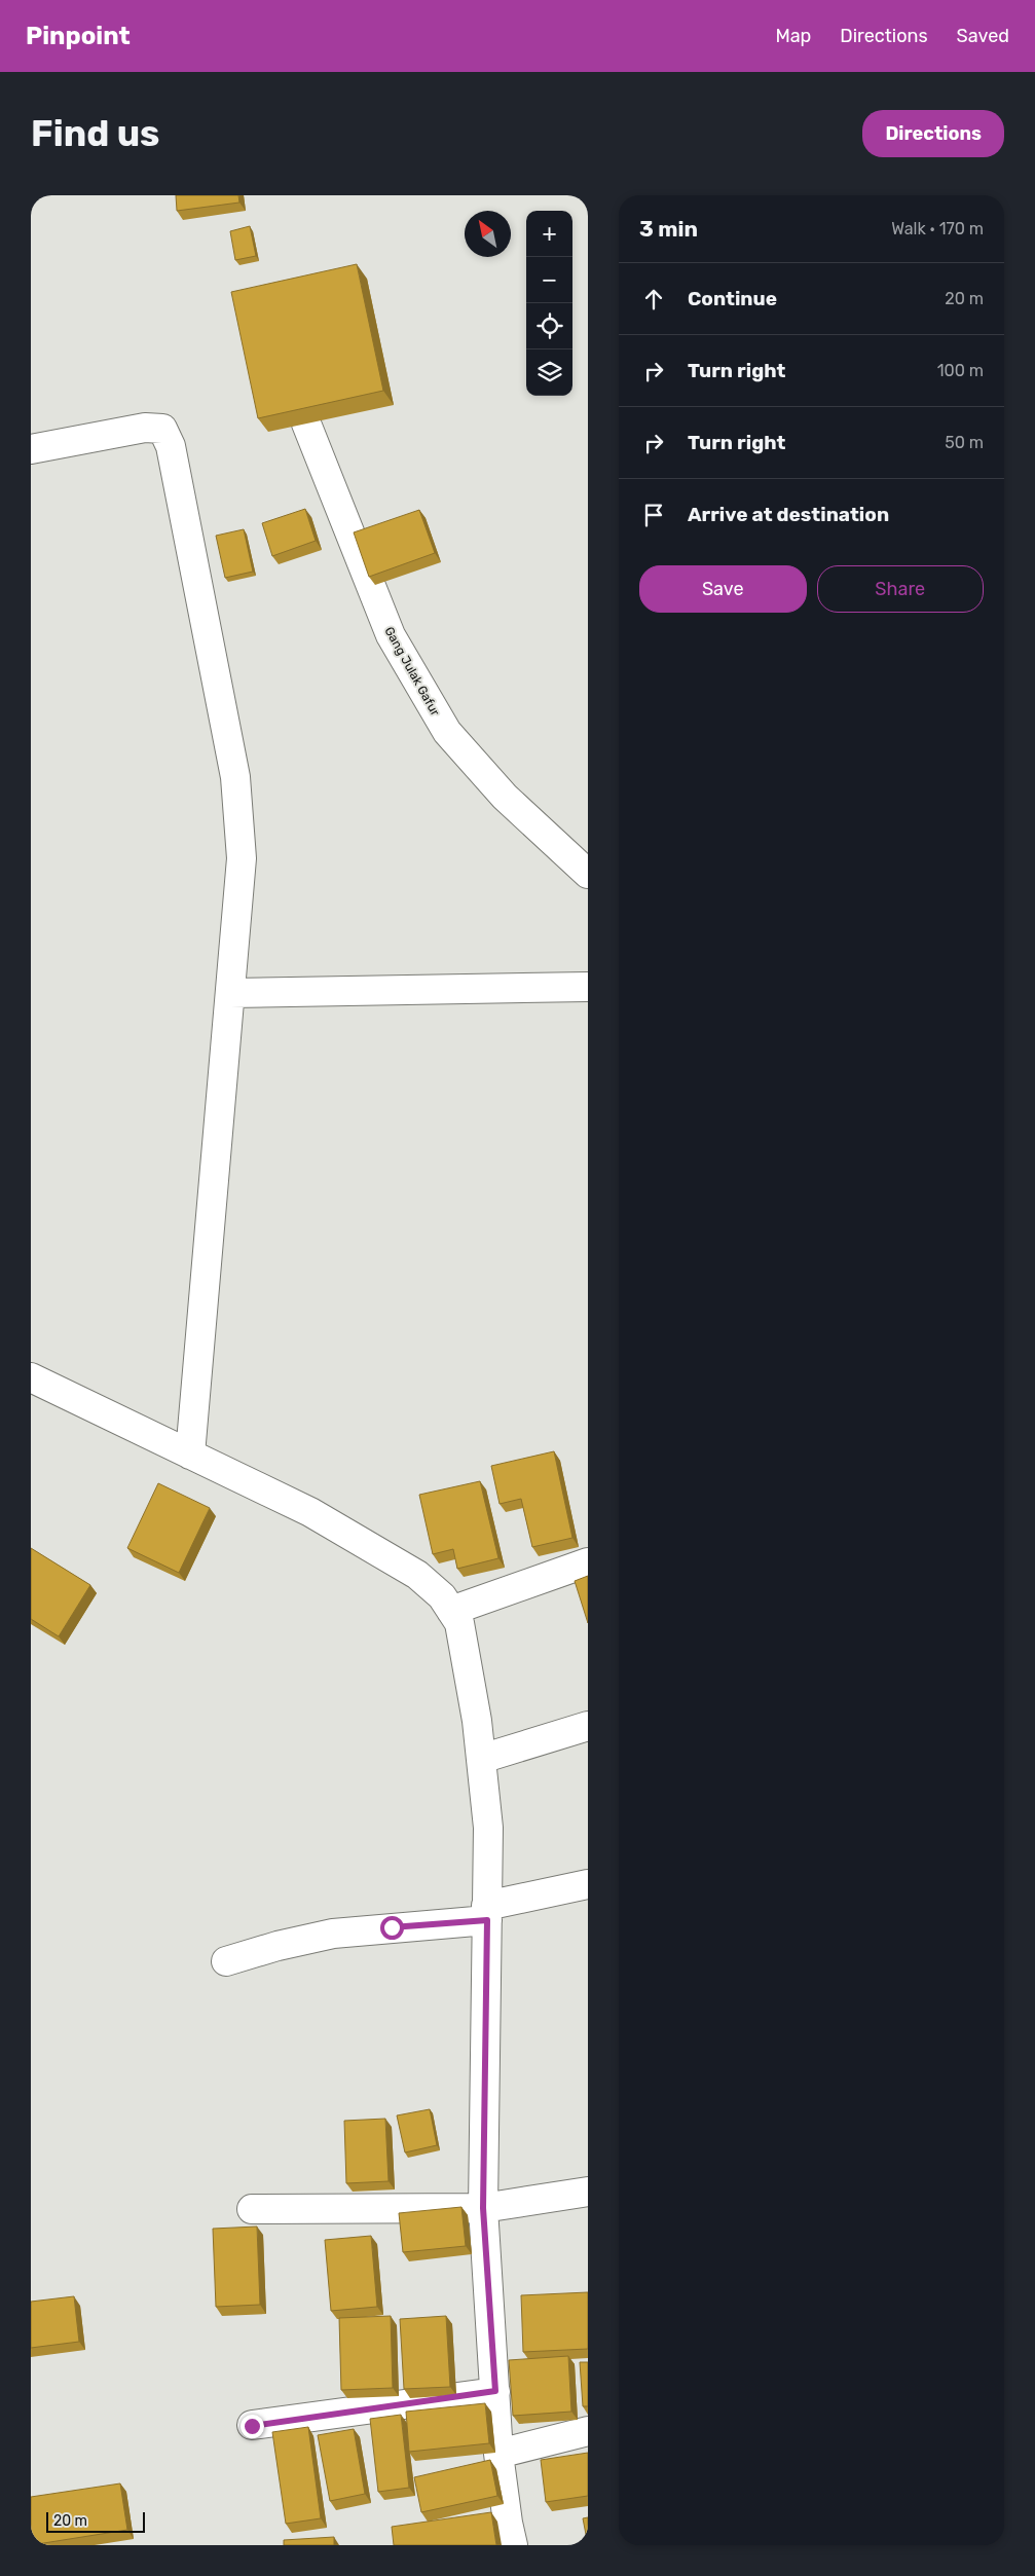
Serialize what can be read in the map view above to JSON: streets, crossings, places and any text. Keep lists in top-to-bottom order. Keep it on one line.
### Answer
{"streets":{"street":["Gang Julak Gafur"]},"scale_bar":"20 m","north":"top left","page":{"header":"Pinpoint","nav":["Map","Directions","Saved"],"buttons":["Directions",["Save","Share"]],"title":"Find us","heading":["3 min","Walk · 170 m"],"map_buttons":["+","−"],"list":[["Continue","20 m"],["Turn right","100 m"],["Turn right","50 m"],"Arrive at destination"],"scale":"20 m"}}
